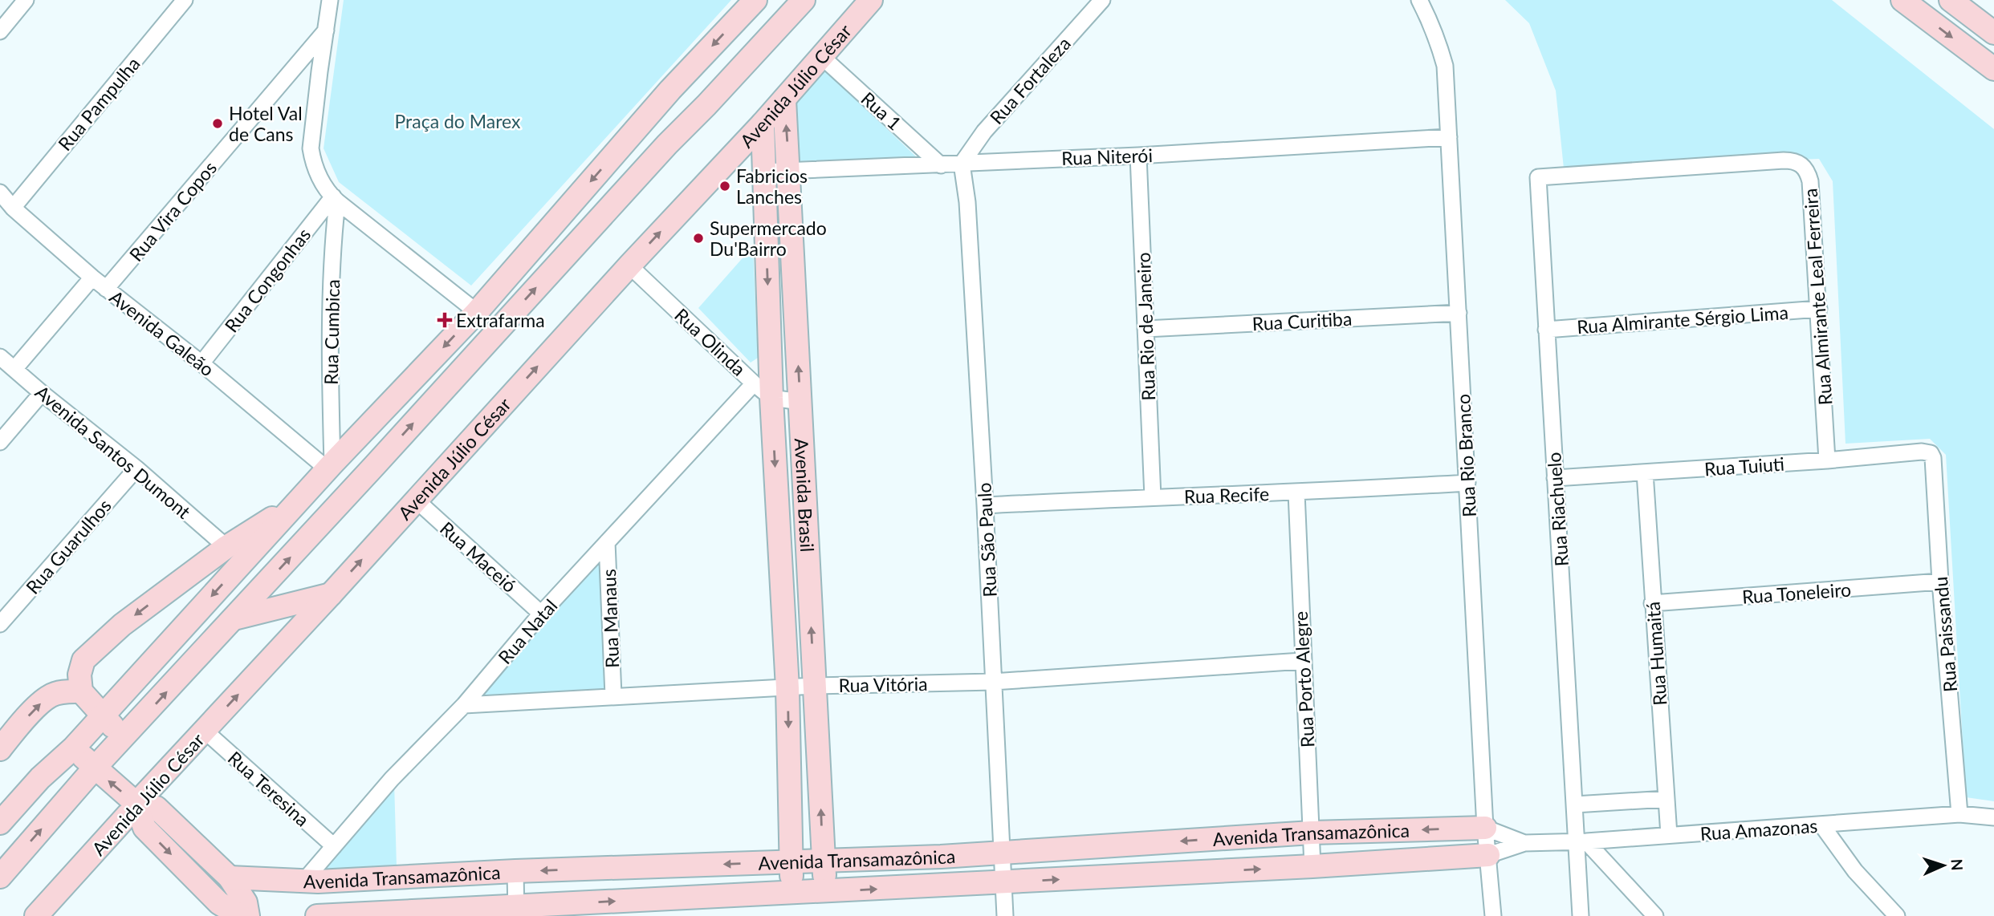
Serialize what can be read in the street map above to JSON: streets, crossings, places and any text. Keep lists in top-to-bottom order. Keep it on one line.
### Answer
{"streets":{"street":["Rua Fortaleza","Avenida Júlio César","Rua Pampulha","Rua 1","Rua Niterói","Rua Vira Copos","Rua Congonhas","Rua Almirante Leal Ferreira","Rua Almirante Sérgio Lima","Rua Curitiba","Rua Rio de Janeiro","Rua Cumbica","Avenida Galeão","Rua Olinda","Avenida Santos Dumont","Rua Rio Branco","Rua Tuiuti","Avenida Brasil","Rua Recife","Rua Riachuelo","Rua São Paulo","Rua Guarulhos","Rua Maceió","Rua Toneleiro","Rua Manaus","Rua Natal","Rua Paissandu","Rua Humaitá","Rua Porto Alegre","Rua Vitória","Rua Teresina","Rua Amazonas","Avenida Transamazônica"]},"crossings":[["Rua Fortaleza","Rua Niterói"],["Rua Fortaleza","Rua São Paulo"],["Avenida Júlio César","Rua 1"],["Avenida Júlio César","Rua Olinda"],["Avenida Júlio César","Avenida Brasil"],["Avenida Júlio César","Rua Maceió"],["Avenida Júlio César","Rua Teresina"],["Rua Pampulha","Avenida Galeão"],["Rua 1","Rua Niterói"],["Rua Niterói","Rua Rio de Janeiro"],["Rua Niterói","Rua Rio Branco"],["Rua Niterói","Avenida Brasil"],["Rua Niterói","Rua São Paulo"],["Rua Vira Copos","Avenida Galeão"],["Rua Congonhas","Rua Cumbica"],["Rua Congonhas","Avenida Galeão"],["Rua Almirante Leal Ferreira","Rua Almirante Sérgio Lima"],["Rua Almirante Leal Ferreira","Rua Tuiuti"],["Rua Almirante Leal Ferreira","Rua Riachuelo"],["Rua Almirante Sérgio Lima","Rua Riachuelo"],["Rua Curitiba","Rua Rio de Janeiro"],["Rua Curitiba","Rua Rio Branco"],["Rua Rio de Janeiro","Rua Recife"],["Rua Cumbica","Avenida Galeão"],["Rua Olinda","Avenida Brasil"],["Rua Olinda","Rua Natal"],["Avenida Santos Dumont","Rua Guarulhos"],["Rua Rio Branco","Rua Recife"],["Rua Rio Branco","Rua Amazonas"],["Rua Rio Branco","Avenida Transamazônica"],["Rua Tuiuti","Rua Riachuelo"],["Rua Tuiuti","Rua Paissandu"],["Rua Tuiuti","Rua Humaitá"],["Avenida Brasil","Rua Vitória"],["Avenida Brasil","Avenida Transamazônica"],["Rua Recife","Rua São Paulo"],["Rua Recife","Rua Porto Alegre"],["Rua Riachuelo","Rua Amazonas"],["Rua São Paulo","Rua Vitória"],["Rua São Paulo","Avenida Transamazônica"],["Rua Maceió","Rua Natal"],["Rua Toneleiro","Rua Paissandu"],["Rua Toneleiro","Rua Humaitá"],["Rua Manaus","Rua Natal"],["Rua Manaus","Rua Vitória"],["Rua Natal","Rua Vitória"],["Rua Natal","Rua Teresina"],["Rua Natal","Avenida Transamazônica"],["Rua Paissandu","Rua Amazonas"],["Rua Humaitá","Rua Amazonas"],["Rua Porto Alegre","Rua Vitória"],["Rua Porto Alegre","Avenida Transamazônica"],["Rua Amazonas","Avenida Transamazônica"]],"parks":["Praça do Marex"],"places":{"other":["Hotel Val de Cans","Fabricios Lanches","Supermercado Du'Bairro"],"health":["Extrafarma"]},"north":"right"}
